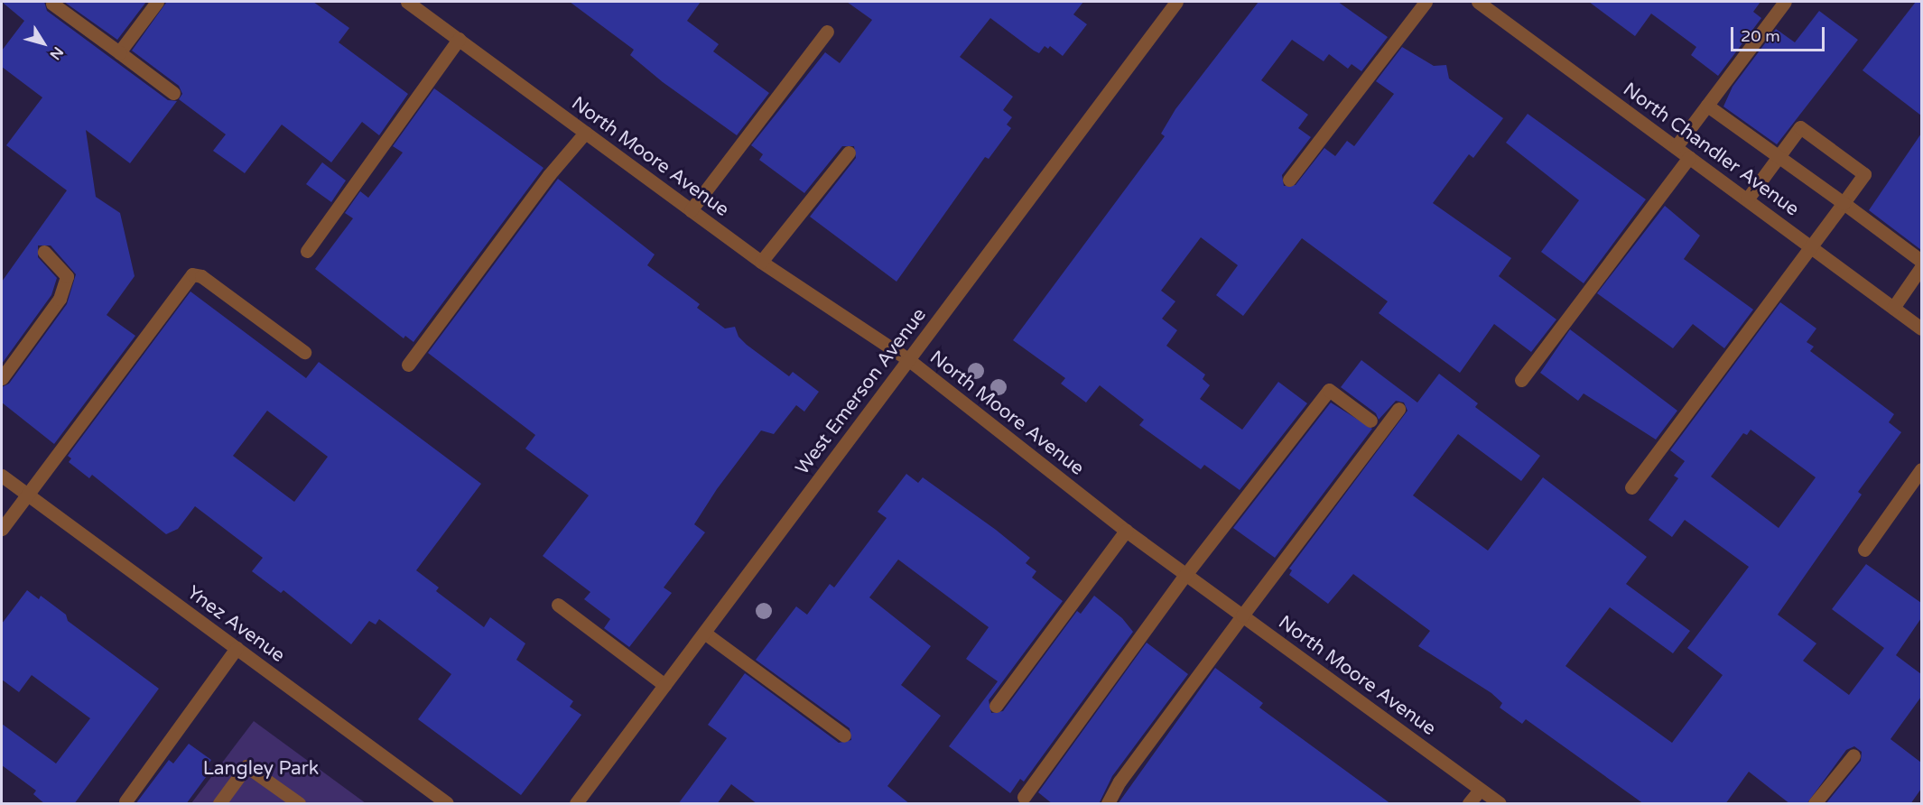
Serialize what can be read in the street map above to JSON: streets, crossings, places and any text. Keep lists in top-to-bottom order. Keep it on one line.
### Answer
{"streets":{"street":["North Chandler Avenue","North Moore Avenue","West Emerson Avenue","Ynez Avenue"]},"crossings":[["North Moore Avenue","West Emerson Avenue"]],"parks":["Langley Park"],"scale_bar":"20 m","north":"bottom right"}
